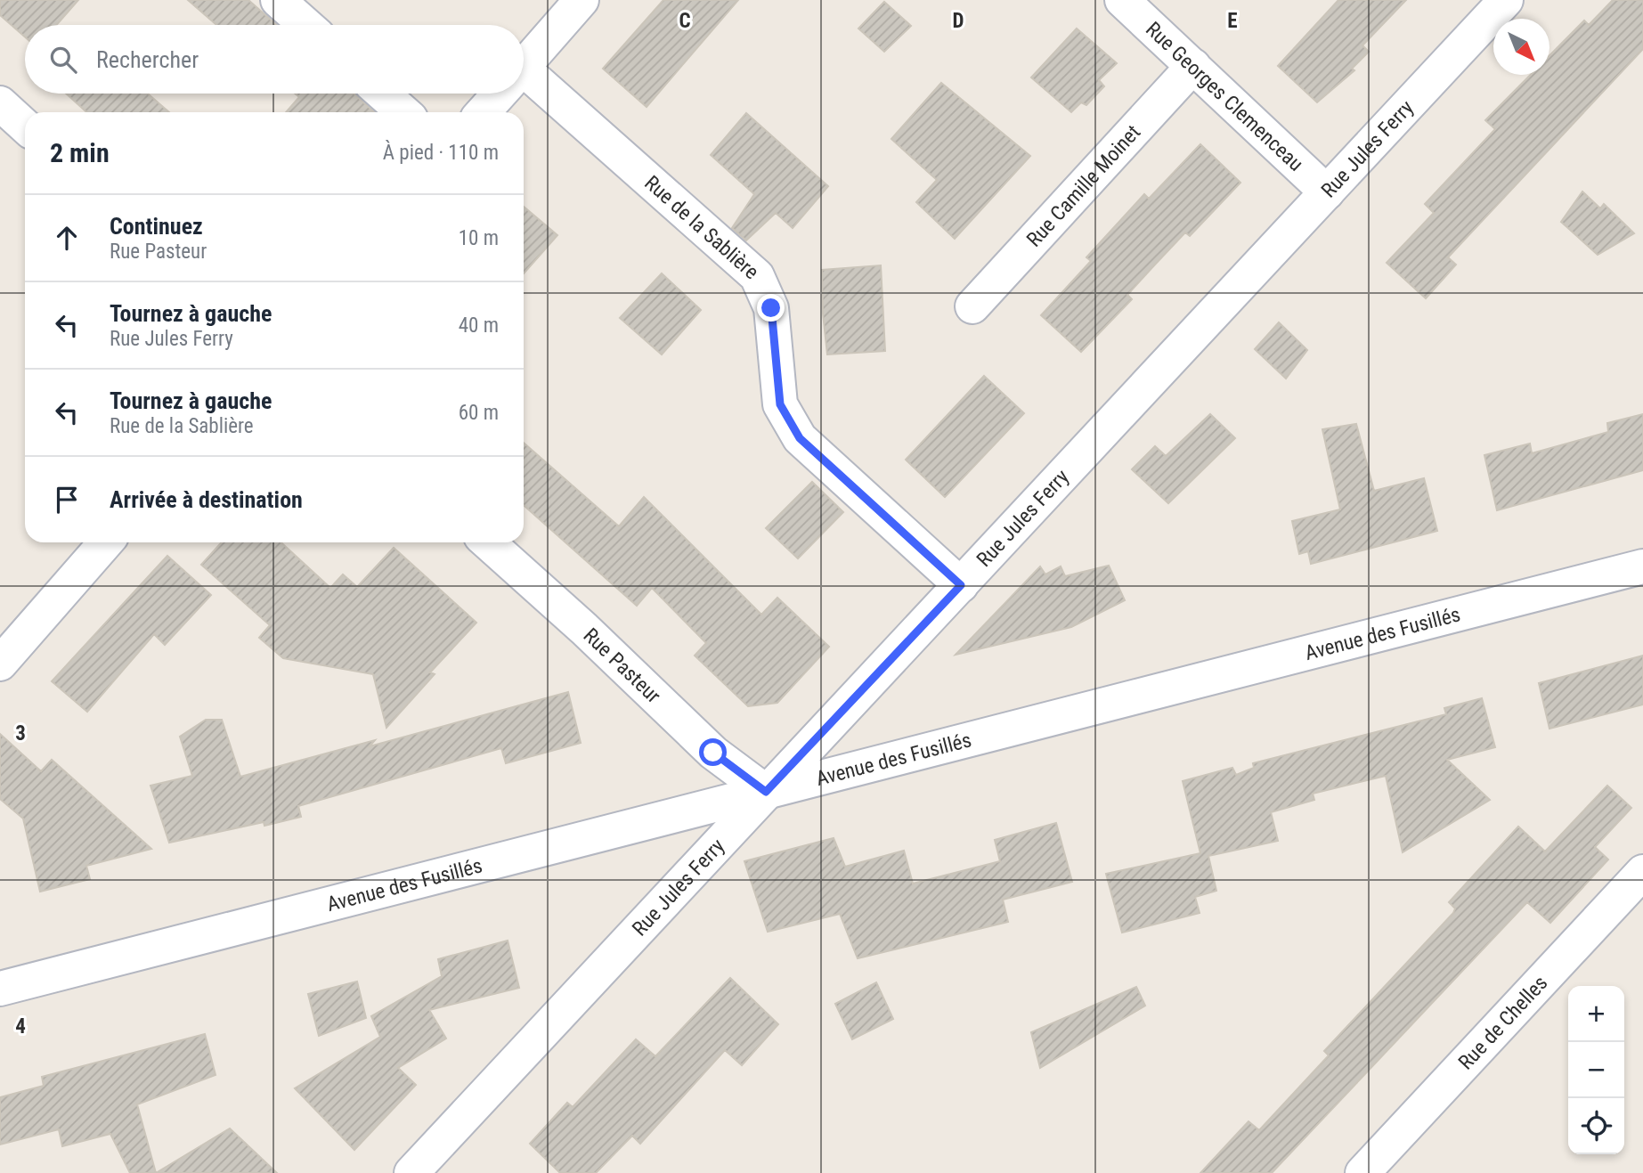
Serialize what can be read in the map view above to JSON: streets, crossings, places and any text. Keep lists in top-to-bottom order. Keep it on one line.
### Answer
{"streets":{"street":["Rue Georges Clemenceau","Rue Jules Ferry","Rue Camille Moinet","Rue de la Sablière","Avenue des Fusillés","Rue Pasteur","Rue de Chelles"]},"crossings":[["Rue Georges Clemenceau","Rue Jules Ferry"],["Rue Georges Clemenceau","Rue Camille Moinet"],["Rue Jules Ferry","Rue de la Sablière"],["Rue Jules Ferry","Avenue des Fusillés"],["Rue Jules Ferry","Rue Pasteur"],["Avenue des Fusillés","Rue Pasteur"]],"north":"bottom right","page":{"search":"Rechercher","heading":["2 min","À pied · 110 m"],"list":[["Continuez","Rue Pasteur","10 m"],["Tournez à gauche","Rue Jules Ferry","40 m"],["Tournez à gauche","Rue de la Sablière","60 m"],"Arrivée à destination"],"map_buttons":["+","−"]},"grid":{"columns":["C","D","E"],"rows":["3","4"]}}
